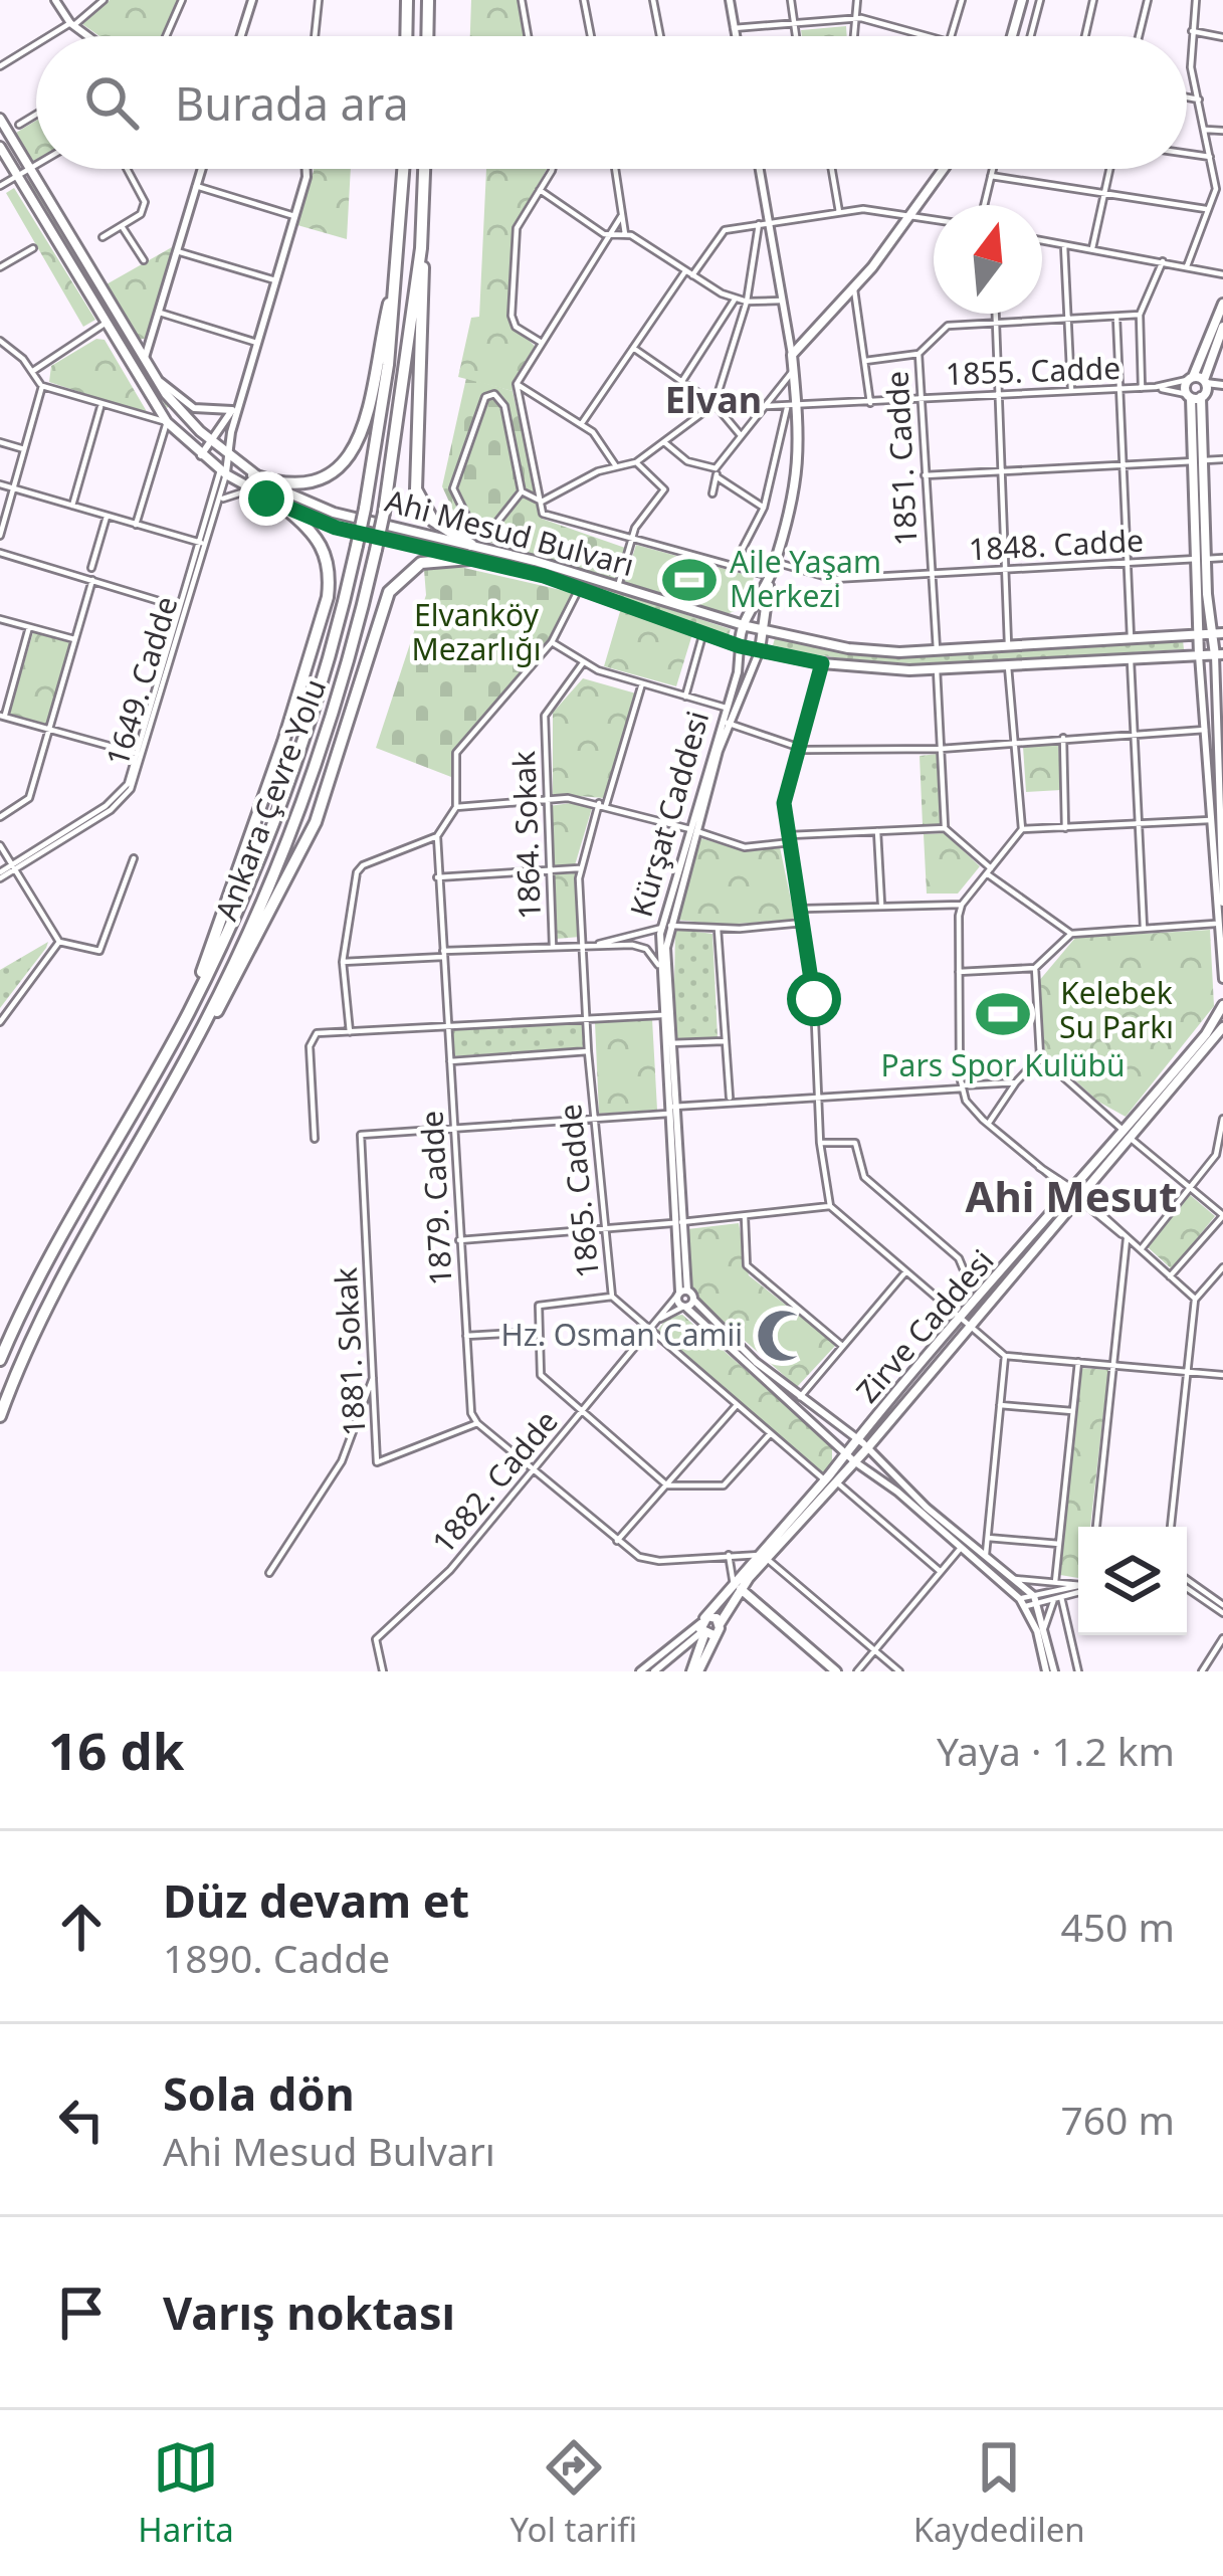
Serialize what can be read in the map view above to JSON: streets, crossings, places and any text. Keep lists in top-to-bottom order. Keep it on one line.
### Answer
{"streets":{"highway":["Ankara Çevre Yolu"],"main road":["Ahi Mesud Bulvarı","Kürşat Caddesi","Zirve Caddesi"],"street":["1855. Cadde","1851. Cadde","1848. Cadde","1649. Cadde","1864. Sokak","1865. Cadde","1879. Cadde","1881. Sokak","1882. Cadde"]},"crossings":[["1855. Cadde","1851. Cadde"],["1855. Cadde","Kürşat Caddesi"],["1851. Cadde","Ahi Mesud Bulvarı"],["1851. Cadde","1848. Cadde"],["Ahi Mesud Bulvarı","1649. Cadde"],["Ahi Mesud Bulvarı","Kürşat Caddesi"],["1848. Cadde","Kürşat Caddesi"],["Kürşat Caddesi","1882. Cadde"],["1865. Cadde","Zirve Caddesi"],["1865. Cadde","1882. Cadde"],["1879. Cadde","1881. Sokak"]],"districts":["Elvan","Ahi Mesut"],"parks":["Elvanköy Mezarlığı","Kelebek Su Parkı"],"places":{"sports":["Aile Yaşam Merkezi","Pars Spor Kulübü"],"mosque":["Hz. Osman Camii"]},"north":"top","page":{"search":"Burada ara","heading":["16 dk","Yaya · 1.2 km"],"list":[["Düz devam et","1890. Cadde","450 m"],["Sola dön","Ahi Mesud Bulvarı","760 m"],"Varış noktası"],"nav":["Harita","Yol tarifi","Kaydedilen"]}}
